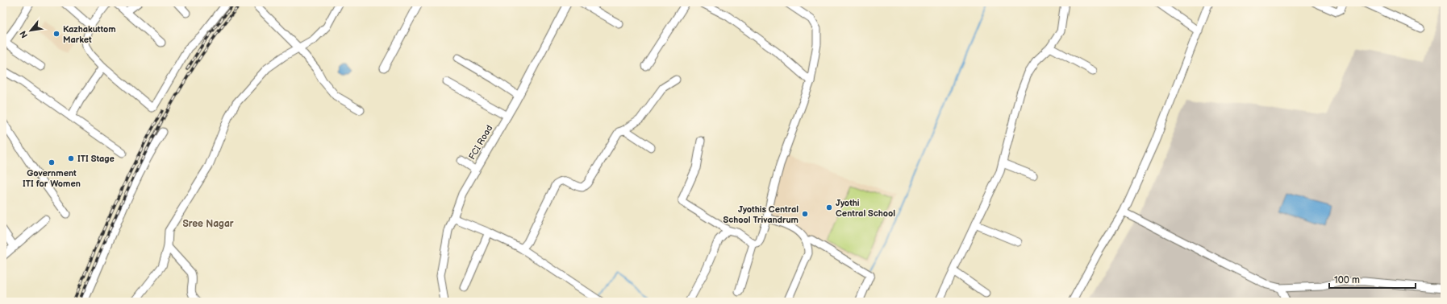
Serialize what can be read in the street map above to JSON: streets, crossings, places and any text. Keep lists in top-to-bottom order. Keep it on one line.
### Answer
{"streets":{"street":["FCI Road"]},"districts":["Sree Nagar"],"places":["Kazhakuttom Market","ITI Stage","Government ITI for Women","Jyothi Central School","Jyothis Central School Trivandrum"],"scale_bar":"100 m","north":"bottom left"}
